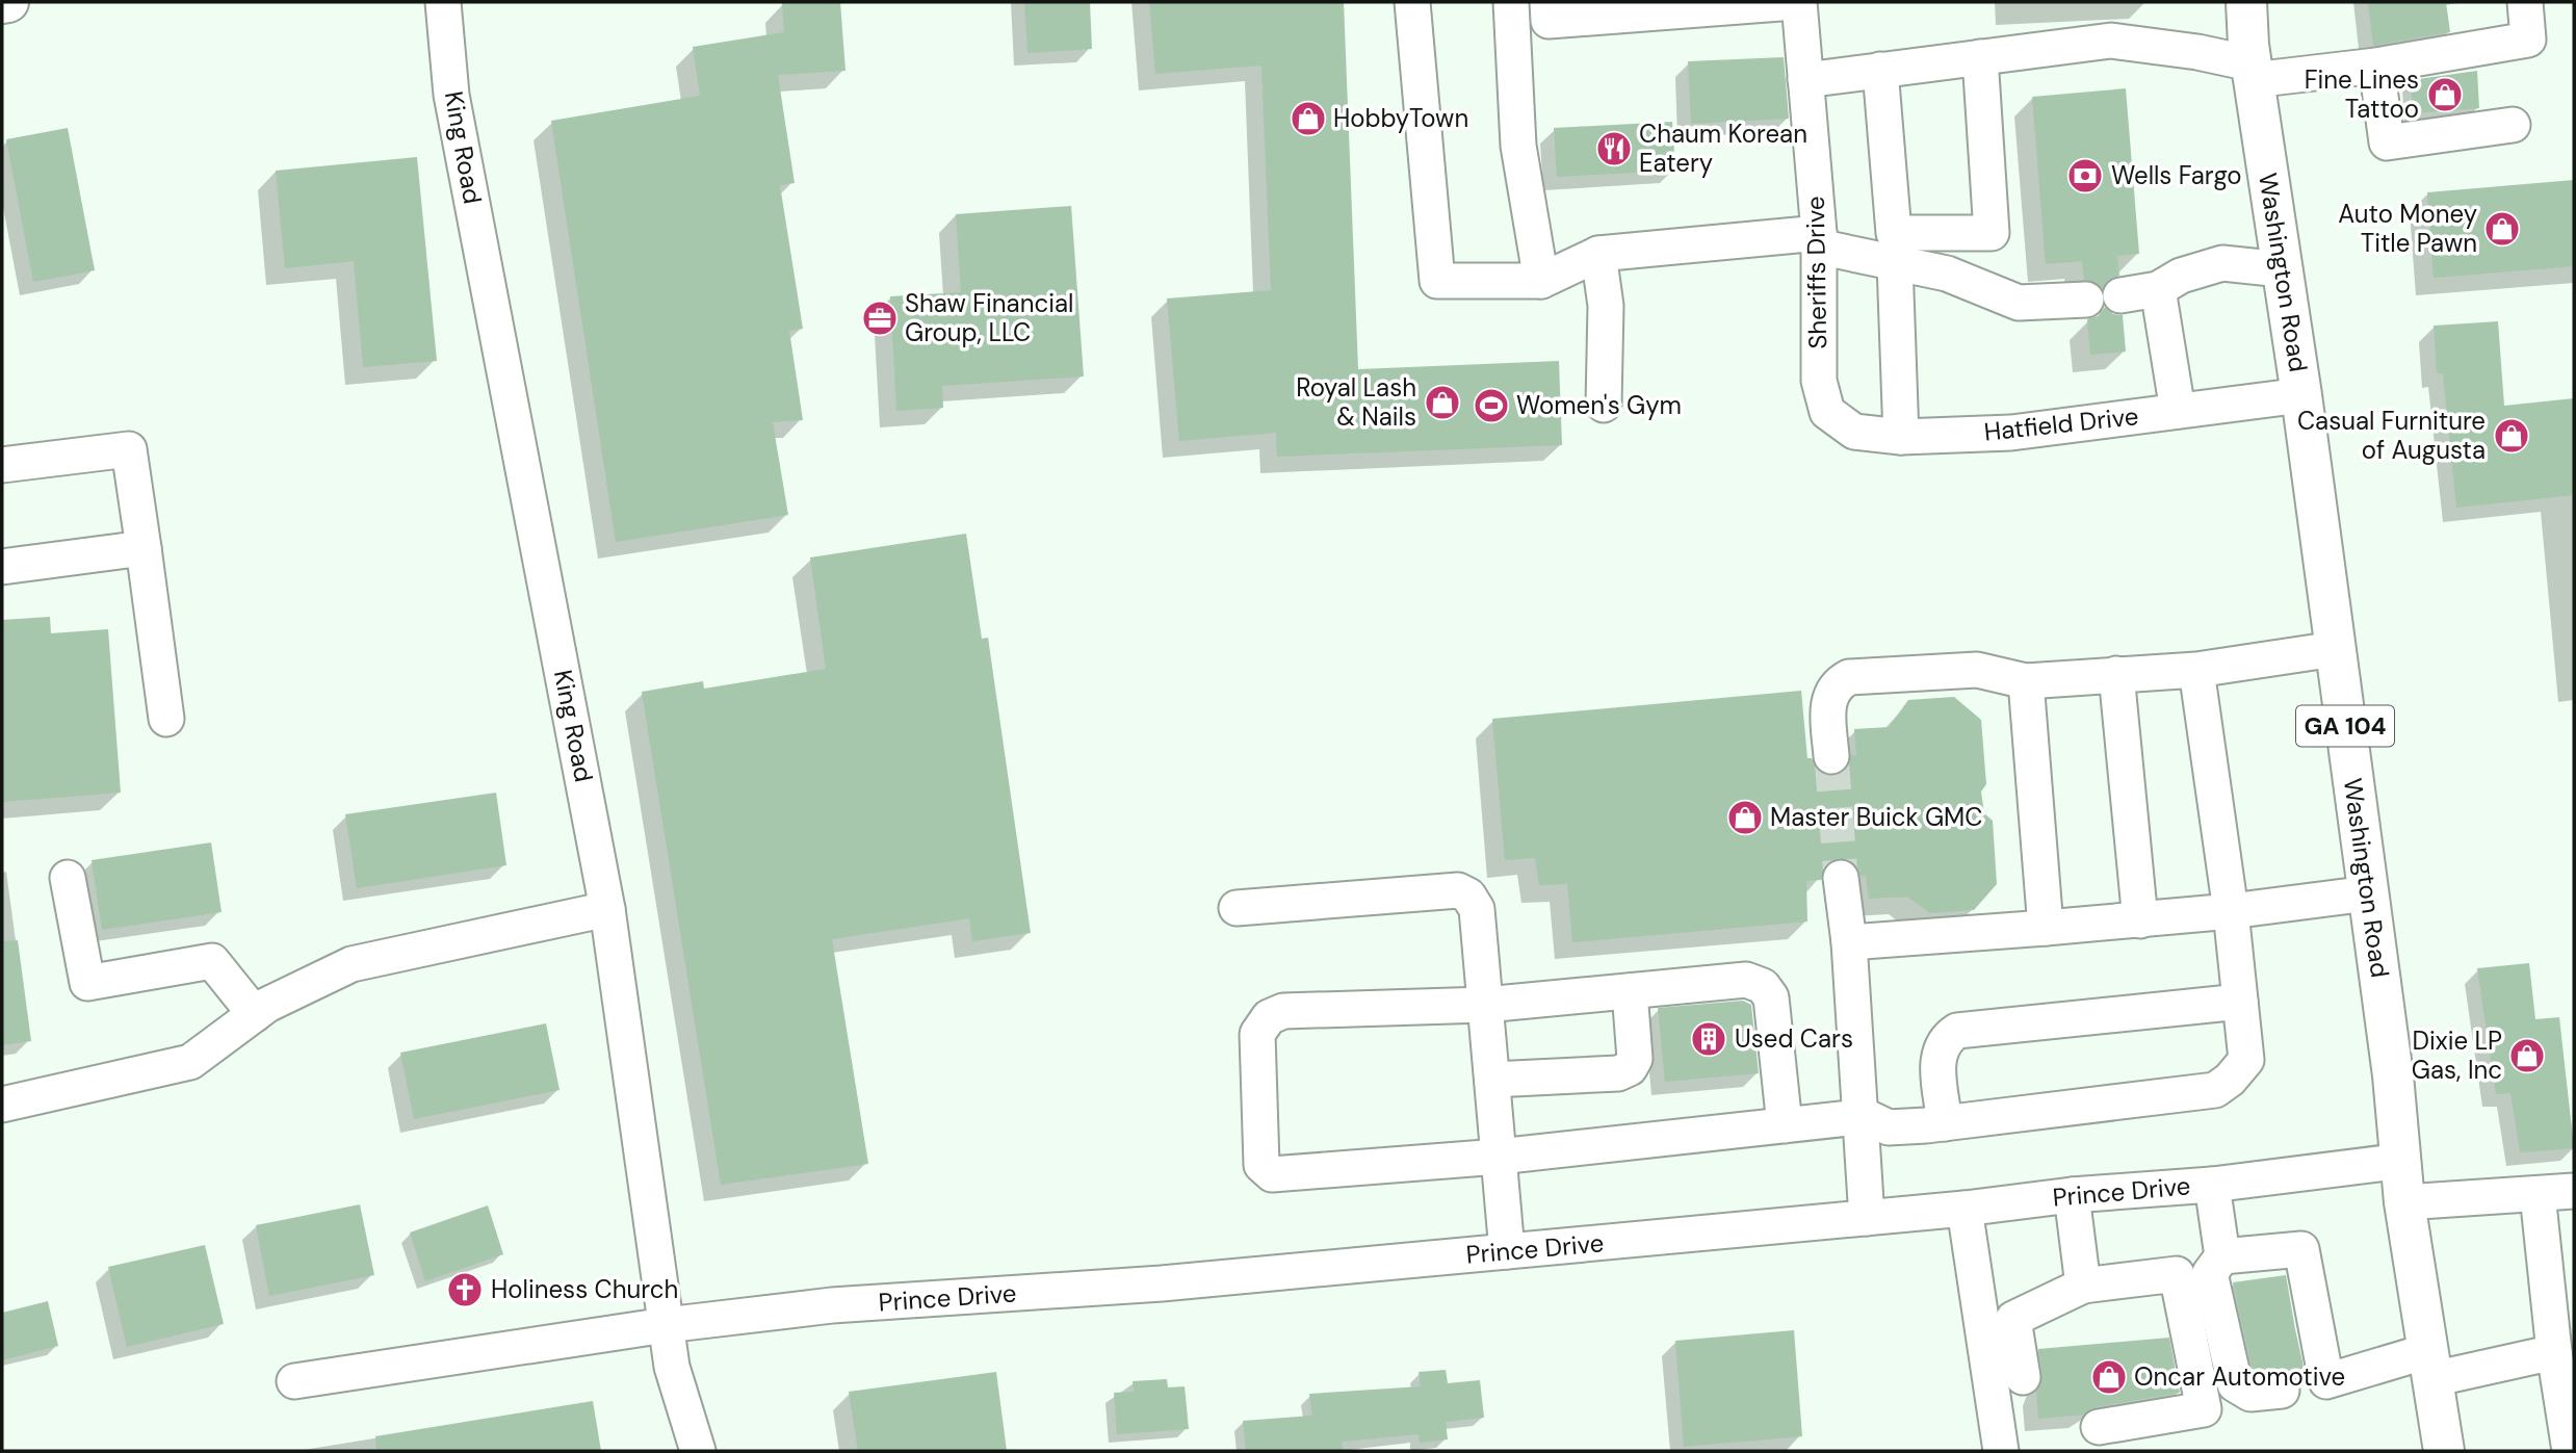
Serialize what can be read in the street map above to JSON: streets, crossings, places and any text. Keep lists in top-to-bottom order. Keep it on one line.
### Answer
{"streets":{"main road":["Washington Road","GA 104"],"street":["King Road","Sheriffs Drive","Hatfield Drive","Prince Drive"]},"crossings":[["King Road","Prince Drive"],["Sheriffs Drive","Hatfield Drive"],["Washington Road","Hatfield Drive"],["Washington Road","Prince Drive"]],"places":{"shop":["Fine Lines Tattoo","HobbyTown","Auto Money Title Pawn","Royal Lash & Nails","Casual Furniture of Augusta","Master Buick GMC","Dixie LP Gas, Inc","Oncar Automotive"],"restaurant":["Chaum Korean Eatery"],"bank":["Wells Fargo"],"office":["Shaw Financial Group, LLC"],"sports":["Women's Gym"],"building":["Used Cars"],"church":["Holiness Church"]}}
